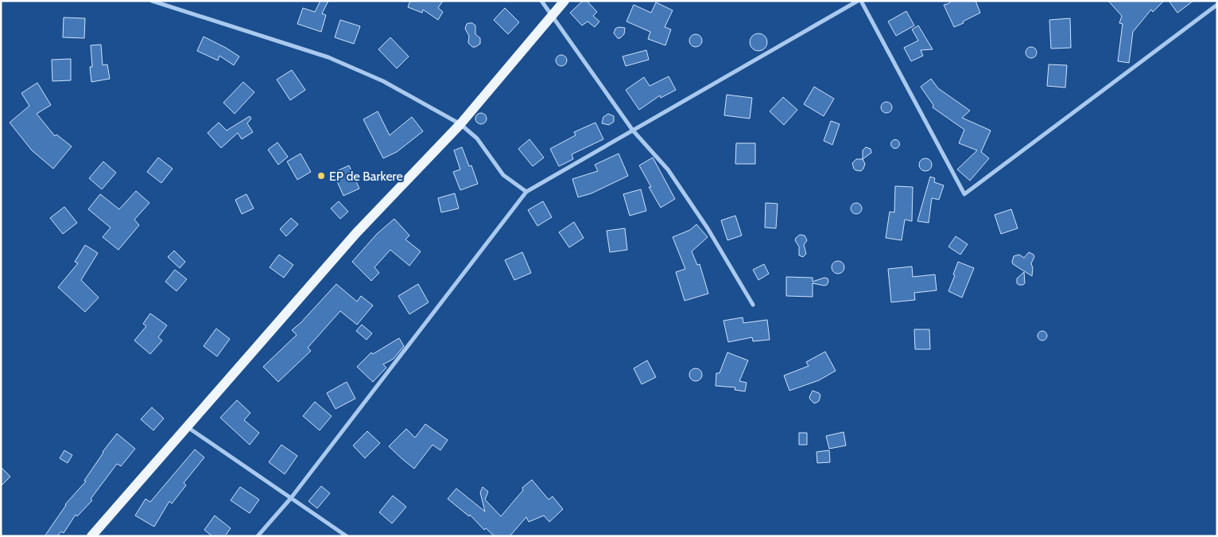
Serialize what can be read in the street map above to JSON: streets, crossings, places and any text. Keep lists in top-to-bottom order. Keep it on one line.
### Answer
{"places":["EP de Barkere"]}
